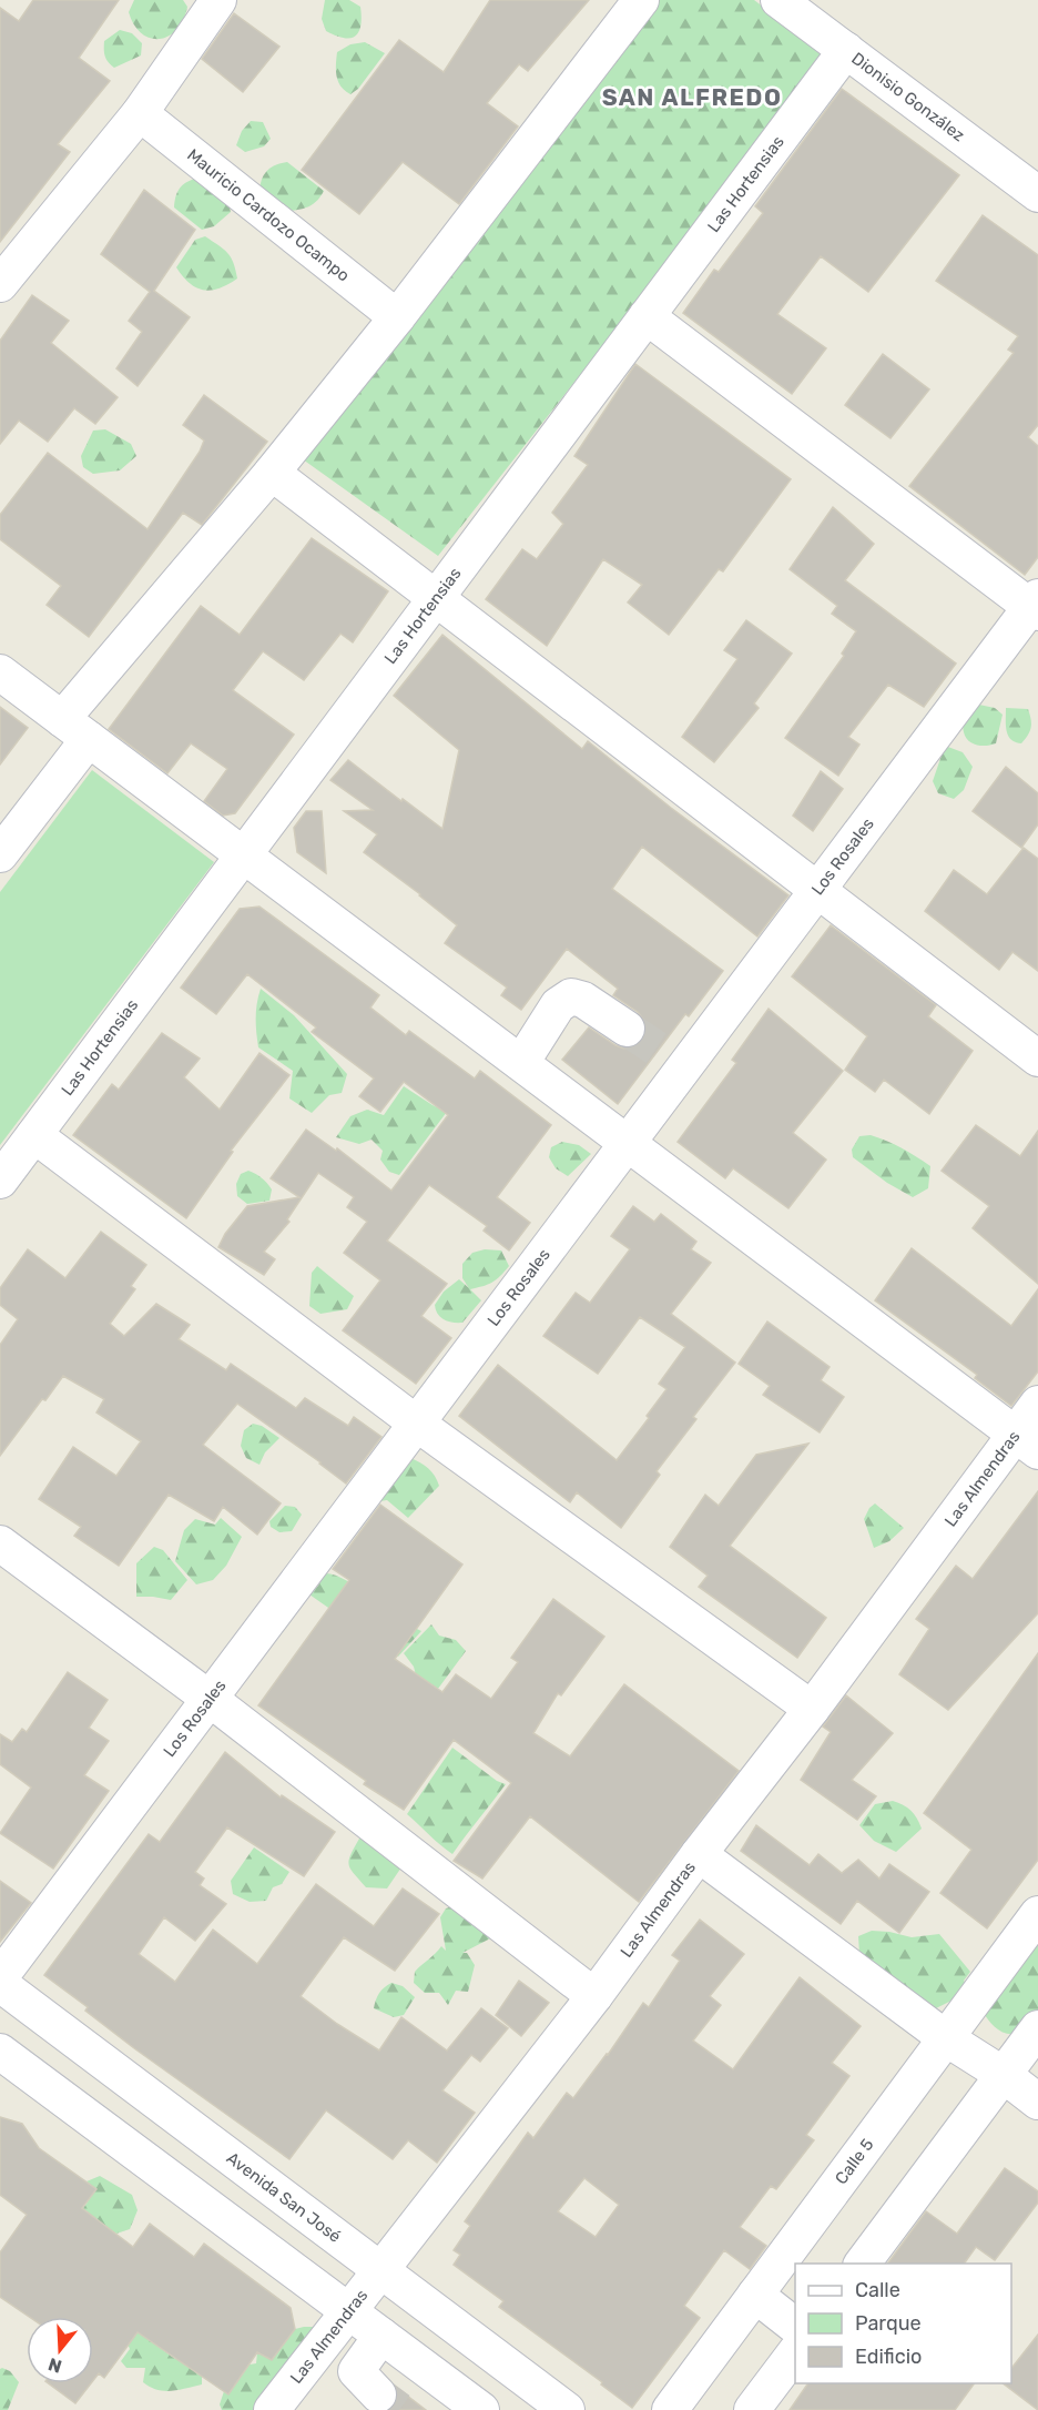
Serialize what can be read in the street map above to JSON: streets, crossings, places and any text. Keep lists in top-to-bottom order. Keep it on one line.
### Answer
{"streets":{"street":["Dionisio González","Las Hortensias","Mauricio Cardozo Ocampo","Los Rosales","Las Almendras","Calle 5","Avenida San José"]},"crossings":[["Dionisio González","Las Hortensias"],["Las Almendras","Avenida San José"]],"districts":["SAN ALFREDO"],"legend":["Calle","Parque","Edificio"],"north":"bottom"}
